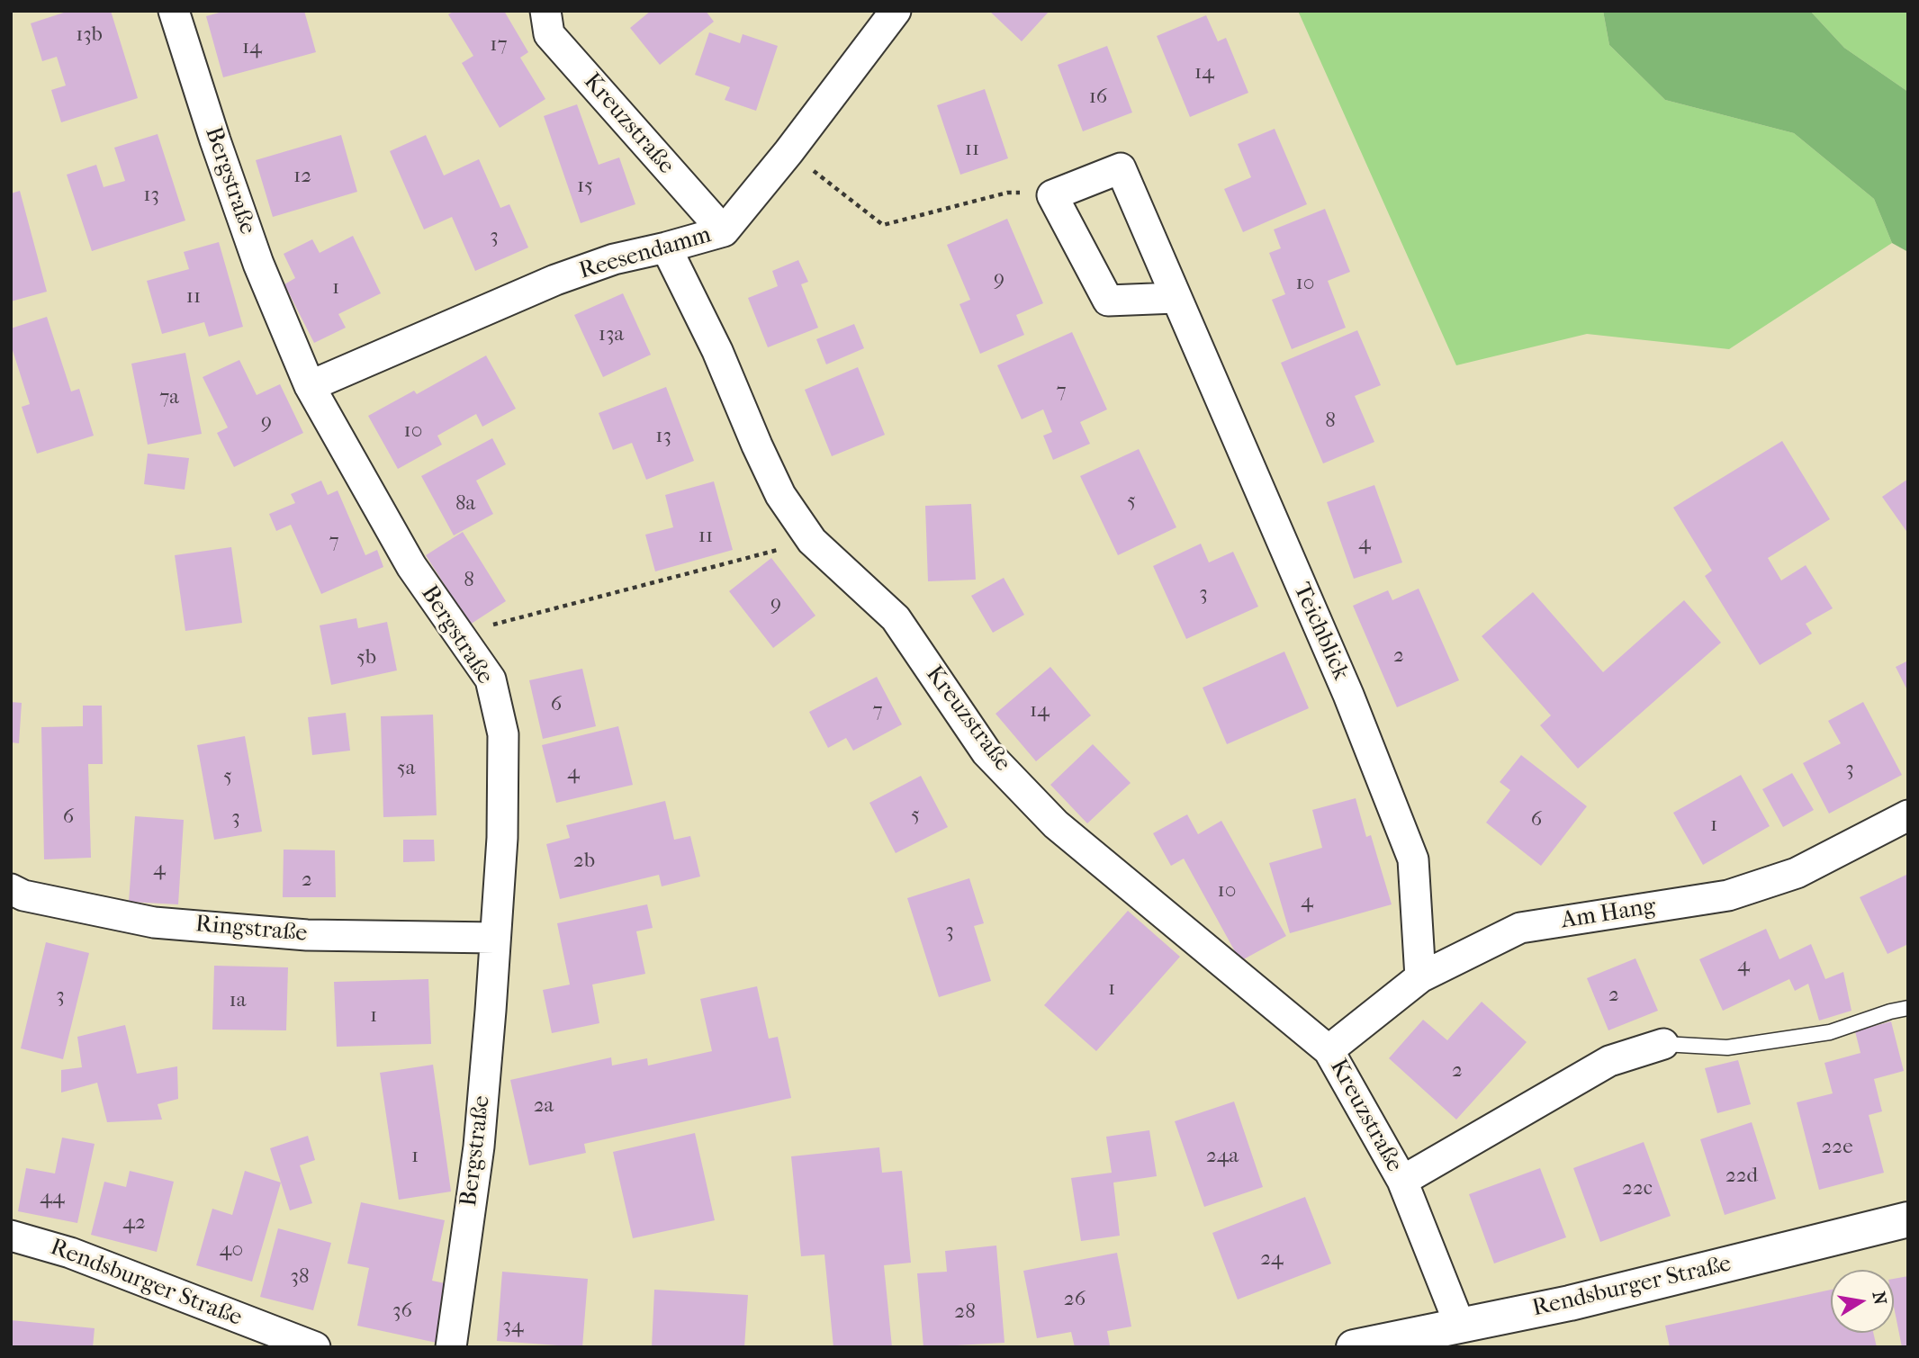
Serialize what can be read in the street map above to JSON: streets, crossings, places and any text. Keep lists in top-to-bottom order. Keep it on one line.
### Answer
{"streets":{"street":["Kreuzstraße","Bergstraße","Reesendamm","Teichblick","Am Hang","Ringstraße","Rendsburger Straße"]},"crossings":[["Kreuzstraße","Reesendamm"],["Kreuzstraße","Am Hang"],["Kreuzstraße","Rendsburger Straße"],["Bergstraße","Reesendamm"],["Bergstraße","Ringstraße"],["Teichblick","Am Hang"]],"house_numbers":["13b","17","14","14","16","11","12","15","13","3","9","10","1","11","13a","7","7a","8","9","10","13","5","8a","11","7","4","8","3","9","2","5b","6","7","14","5a","3","4","5","5","6","3","6","1","2b","4","2","10","4","3","4","1","2","3","1a","1","2","2a","22e","1","24a","22d","22c","44","42","40","24","38","26","36","28","34"],"north":"right"}
